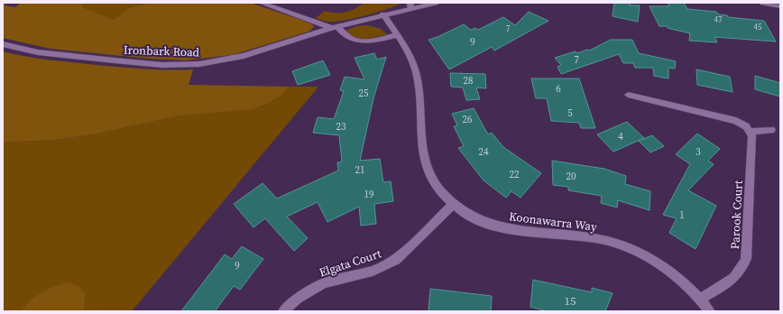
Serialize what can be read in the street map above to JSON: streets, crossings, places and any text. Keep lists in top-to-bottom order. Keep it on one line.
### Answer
{"streets":{"street":["Ironbark Road","Parook Court","Koonawarra Way","Elgata Court"]},"crossings":[["Ironbark Road","Koonawarra Way"],["Parook Court","Koonawarra Way"],["Koonawarra Way","Elgata Court"]],"house_numbers":["47","45","7","9","7","28","6","25","5","26","23","4","24","3","21","22","20","19","1","9","15"]}
